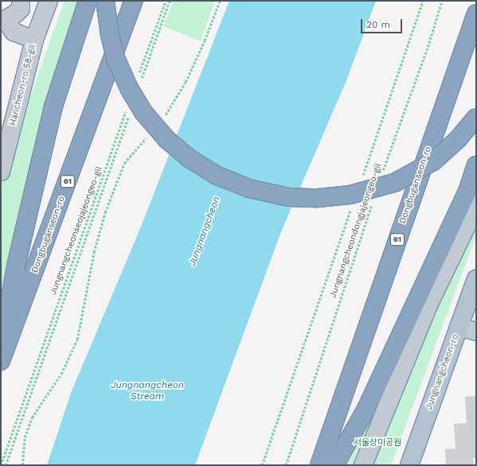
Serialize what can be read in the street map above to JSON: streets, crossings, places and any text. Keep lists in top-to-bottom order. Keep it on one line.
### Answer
{"streets":{"highway":["61","Dongbuganseon-ro"],"main road":["Jungnangcheon-ro"],"street":["Hancheon-ro 58-gil"],"path":["Jungnangcheonseojajeongeo-gil","Jungnangcheondongjajeongeo-gil"]},"water":["Jungnangcheon","Jungnangcheon Stream"],"parks":["서울장미공원"],"scale_bar":"20 m"}
